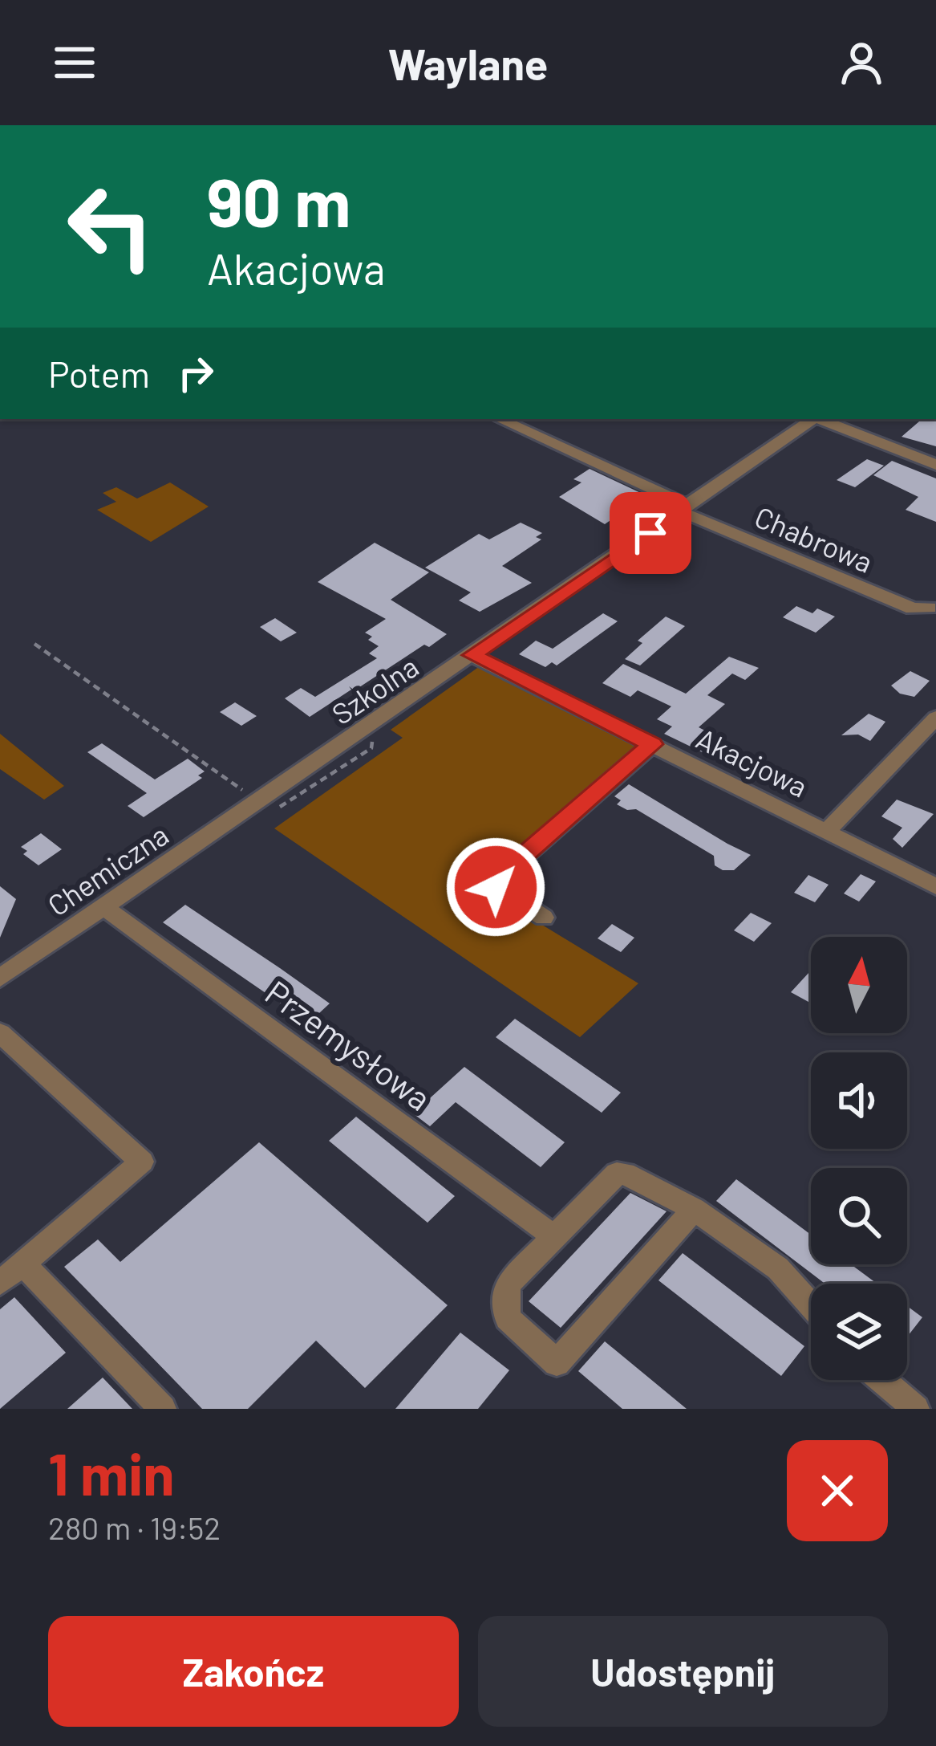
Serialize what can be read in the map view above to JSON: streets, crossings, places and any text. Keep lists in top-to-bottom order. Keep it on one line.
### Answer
{"streets":{"street":["Chabrowa","Szkolna","Akacjowa","Chemiczna","Przemysłowa"]},"crossings":[["Chabrowa","Szkolna"],["Szkolna","Akacjowa"],["Szkolna","Chemiczna"],["Chemiczna","Przemysłowa"]],"north":"top","page":{"header":"Waylane","turn":["90 m","Akacjowa"],"then":"Potem","heading":["1 min","280 m · 19:52"],"buttons":["Zakończ","Udostępnij"]}}
